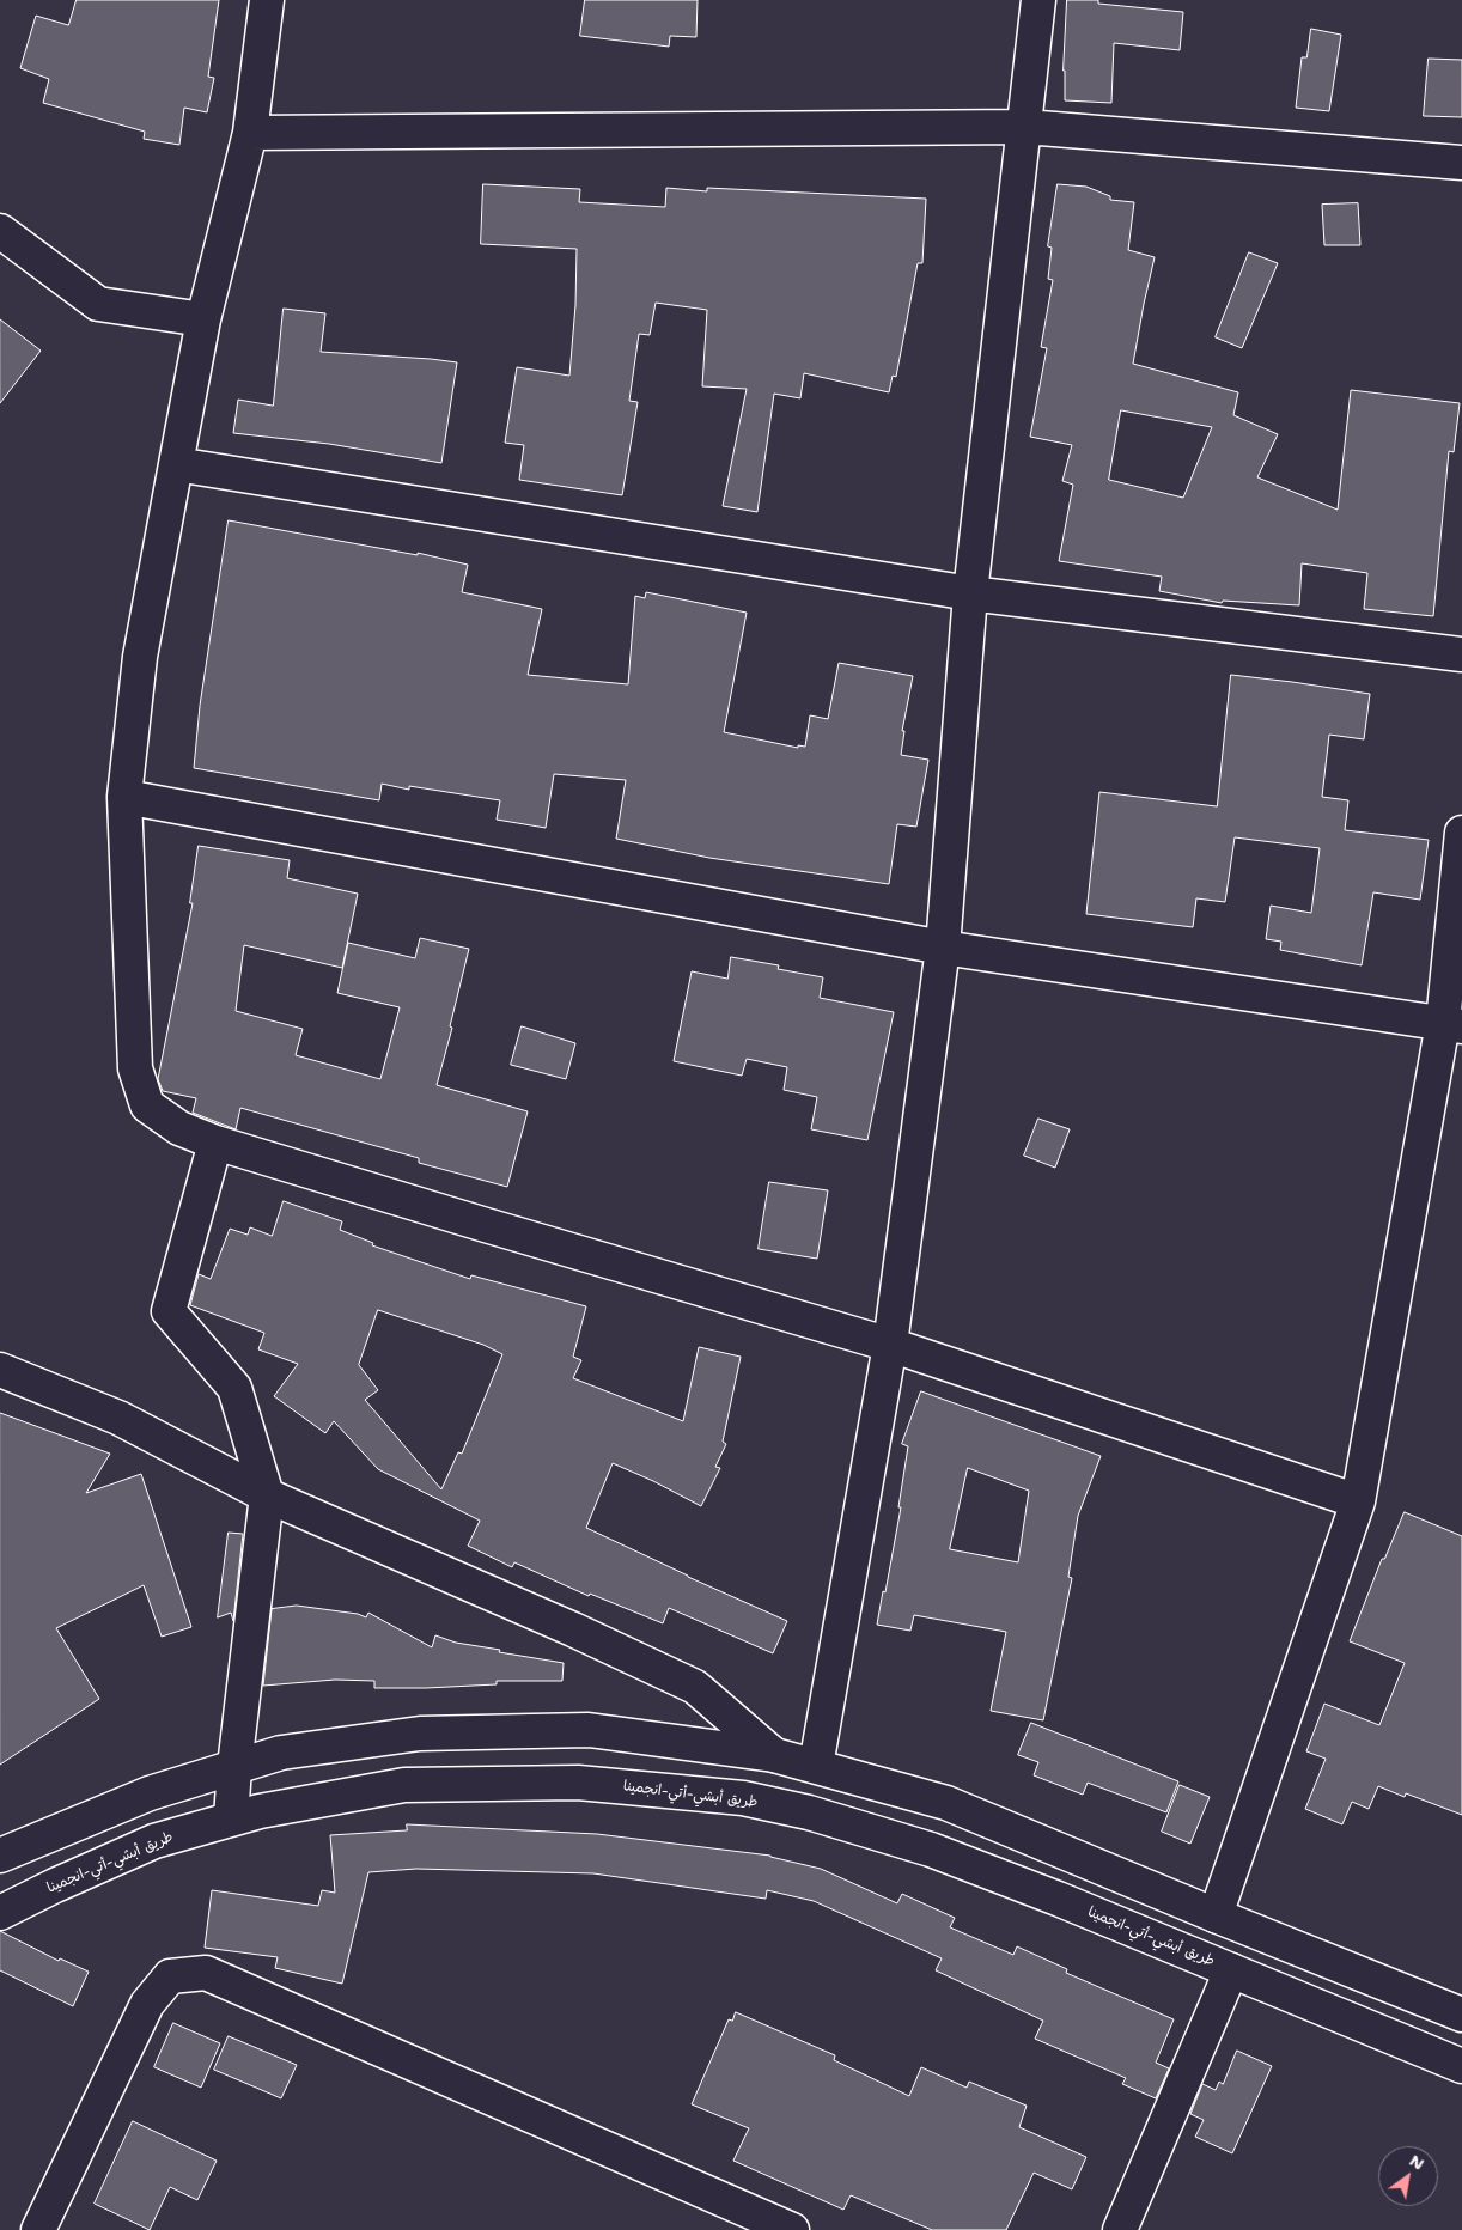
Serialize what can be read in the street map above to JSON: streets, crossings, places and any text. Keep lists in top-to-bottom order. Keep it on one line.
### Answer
{"streets":{"main road":["طريق أبشي-أتي-انجمينا"]},"north":"top right"}
